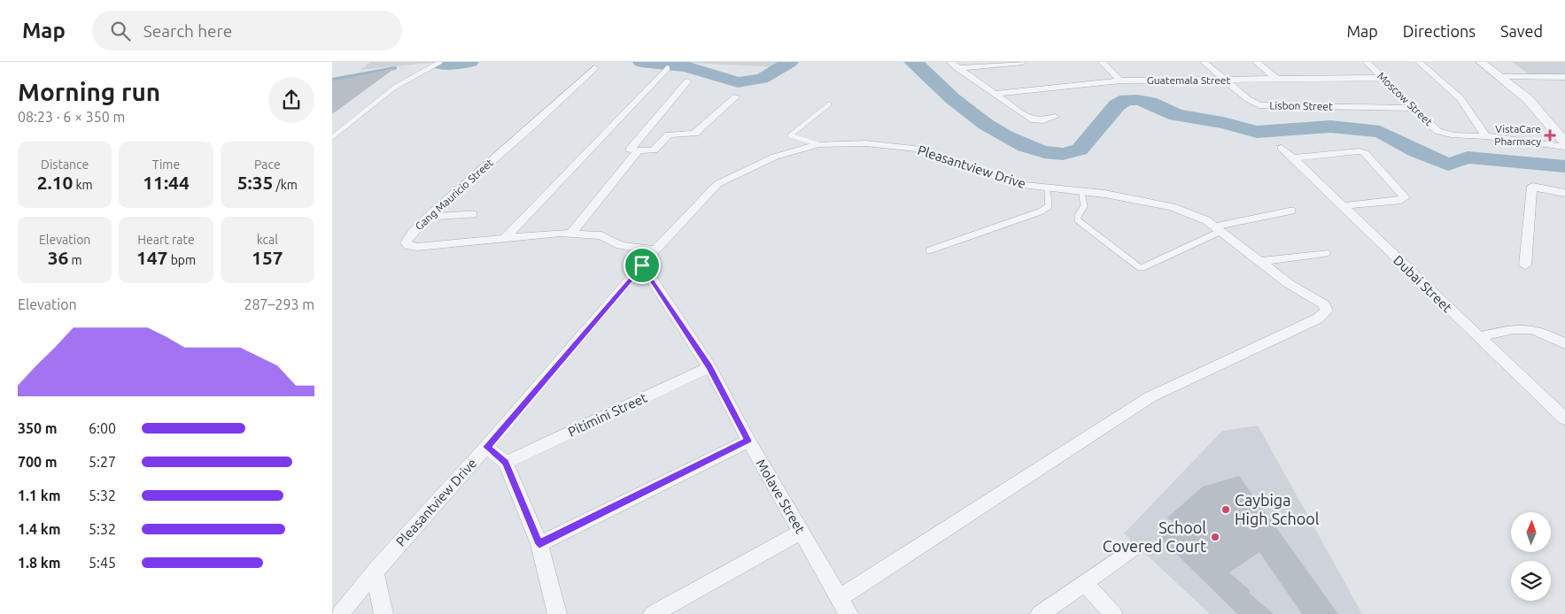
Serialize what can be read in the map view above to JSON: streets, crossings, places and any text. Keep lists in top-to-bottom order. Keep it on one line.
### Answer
{"streets":{"street":["Guatemala Street","Moscow Street","Lisbon Street","Pleasantview Drive","Gang Mauricio Street","Dubai Street","Pitimini Street","Molave Street"]},"crossings":[["Guatemala Street","Moscow Street"],["Guatemala Street","Lisbon Street"],["Moscow Street","Lisbon Street"],["Pleasantview Drive","Gang Mauricio Street"],["Pleasantview Drive","Molave Street"],["Pitimini Street","Molave Street"]],"places":{"health":["VistaCare Pharmacy"],"other":["Caybiga High School","School Covered Court"]},"north":"top","page":{"header":"Map","search":"Search here","nav":["Map","Directions","Saved"],"heading":["Morning run","08:23 · 6 × 350 m"],"stats":[["Distance","2.10 km"],["Time","11:44"],["Pace","5:35 /km"],["Elevation","36 m"],["Heart rate","147 bpm"],["kcal","157"]],"chart":["Elevation","287–293 m"],"list":[{"name":"350 m","note":"6:00"},{"name":"700 m","note":"5:27"},{"name":"1.1 km","note":"5:32"},{"name":"1.4 km","note":"5:32"},{"name":"1.8 km","note":"5:45"}]}}
